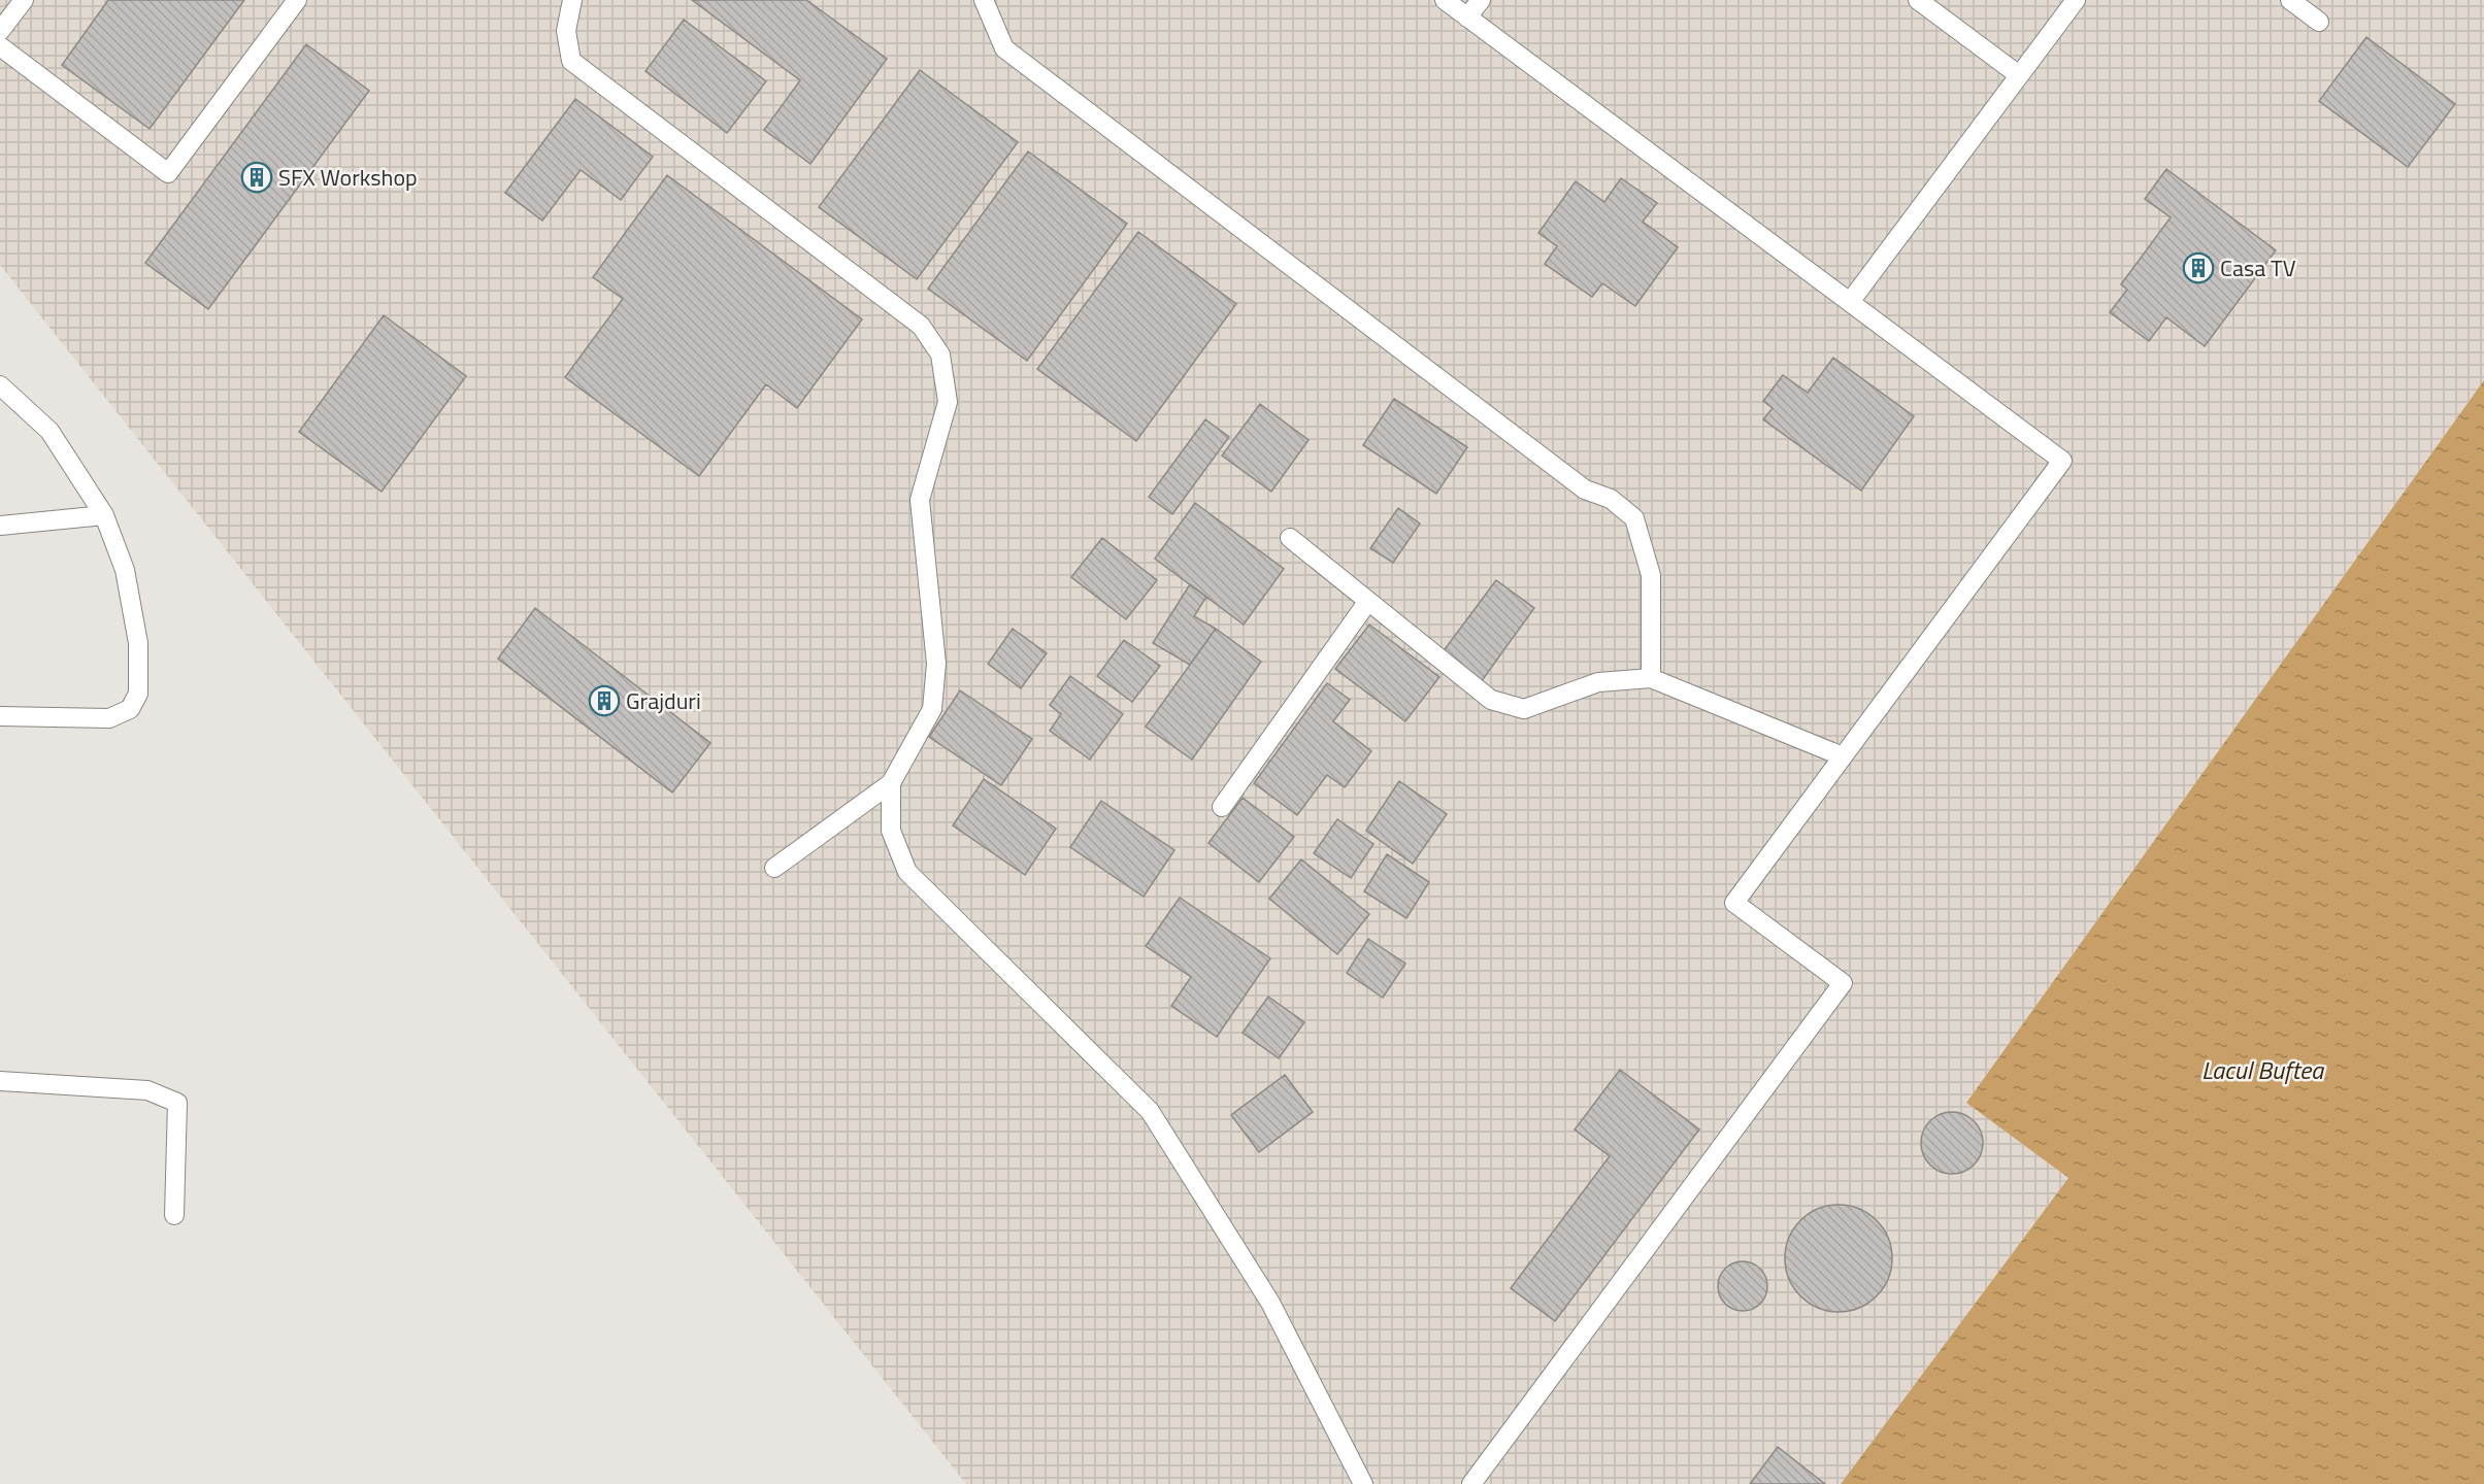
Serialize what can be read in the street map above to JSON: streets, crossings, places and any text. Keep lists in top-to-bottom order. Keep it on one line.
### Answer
{"water":["Lacul Buftea"],"places":{"building":["SFX Workshop","Casa TV","Grajduri"]}}
